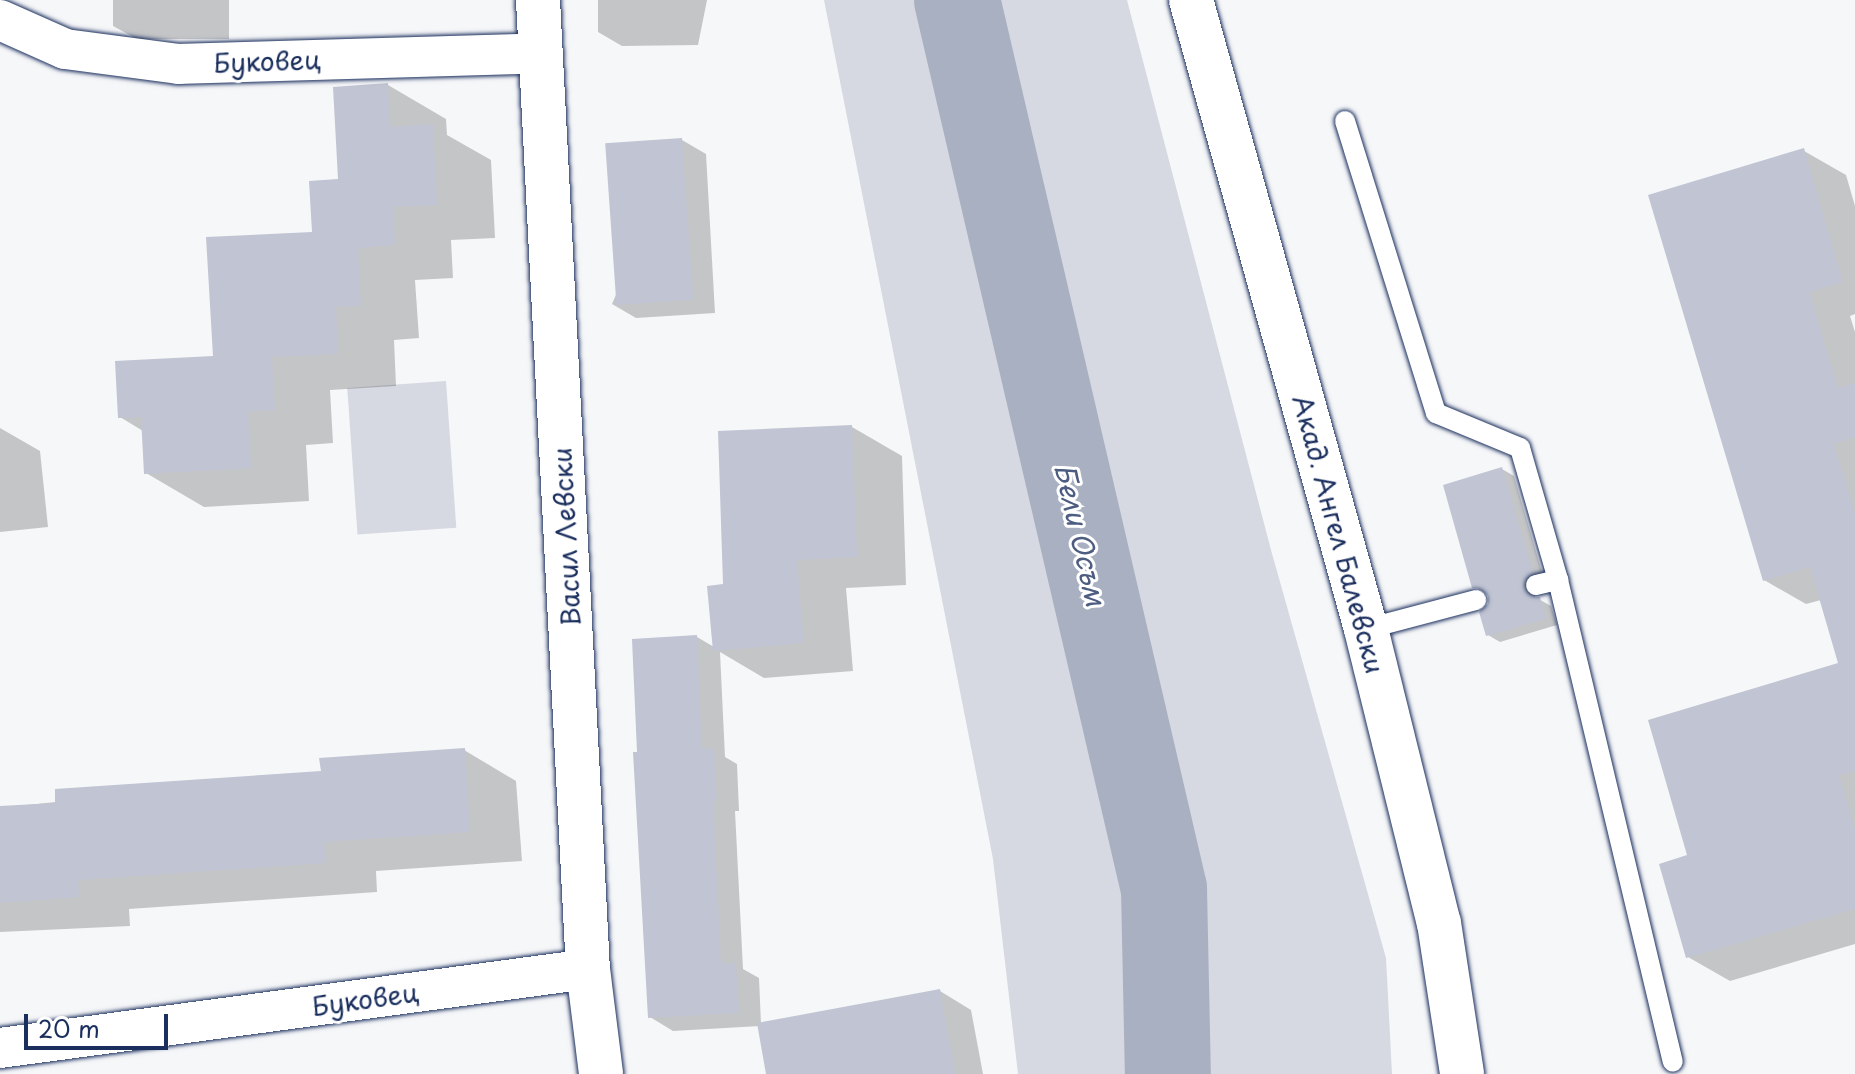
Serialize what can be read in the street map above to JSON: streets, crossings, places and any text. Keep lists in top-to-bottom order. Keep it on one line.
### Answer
{"streets":{"street":["Буковец","Акад. Ангел Балевски","Васил Левски"]},"crossings":[["Буковец","Васил Левски"]],"water":["Бели Осъм"],"scale_bar":"20 m"}
